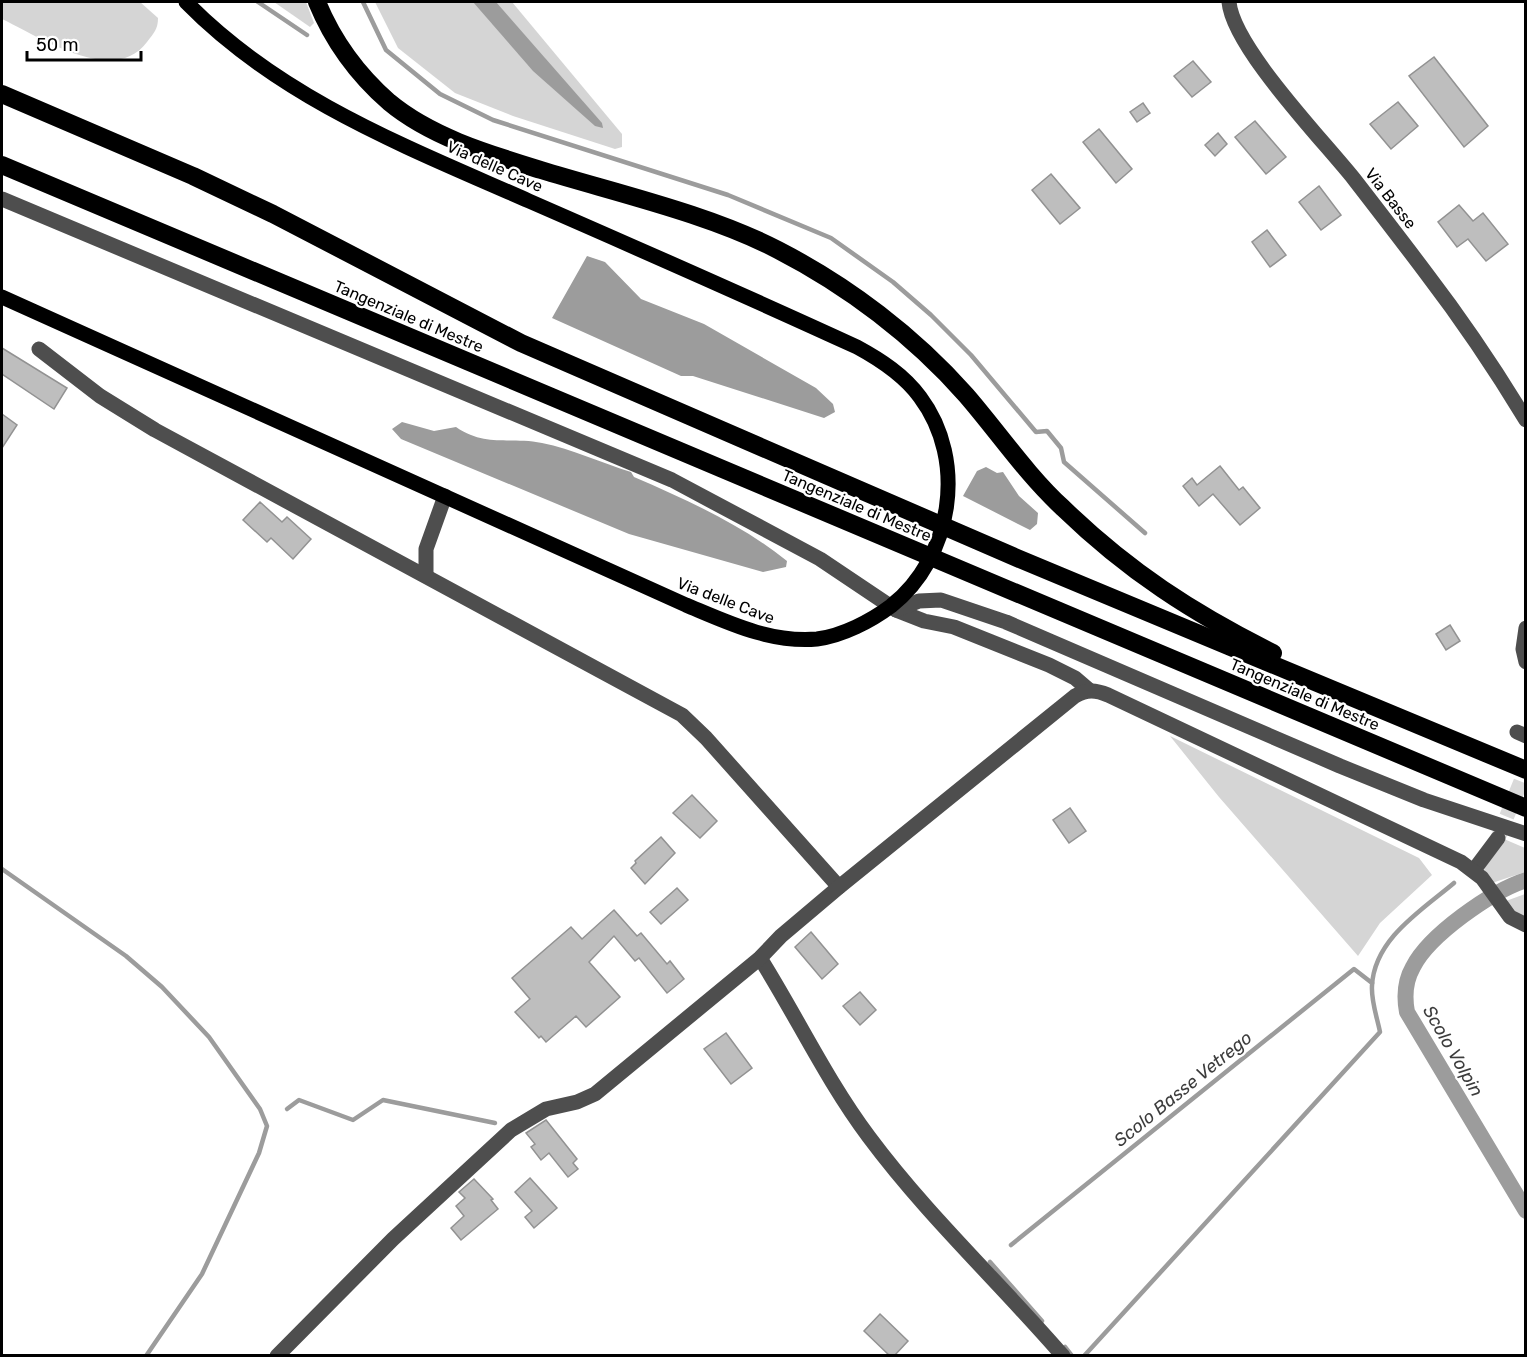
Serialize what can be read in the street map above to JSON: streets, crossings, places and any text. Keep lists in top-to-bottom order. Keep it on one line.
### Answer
{"streets":{"highway":["Tangenziale di Mestre"],"main road":["Via delle Cave"],"street":["Via Basse"]},"water":["Scolo Volpin","Scolo Basse Vetrego"],"scale_bar":"50 m"}
